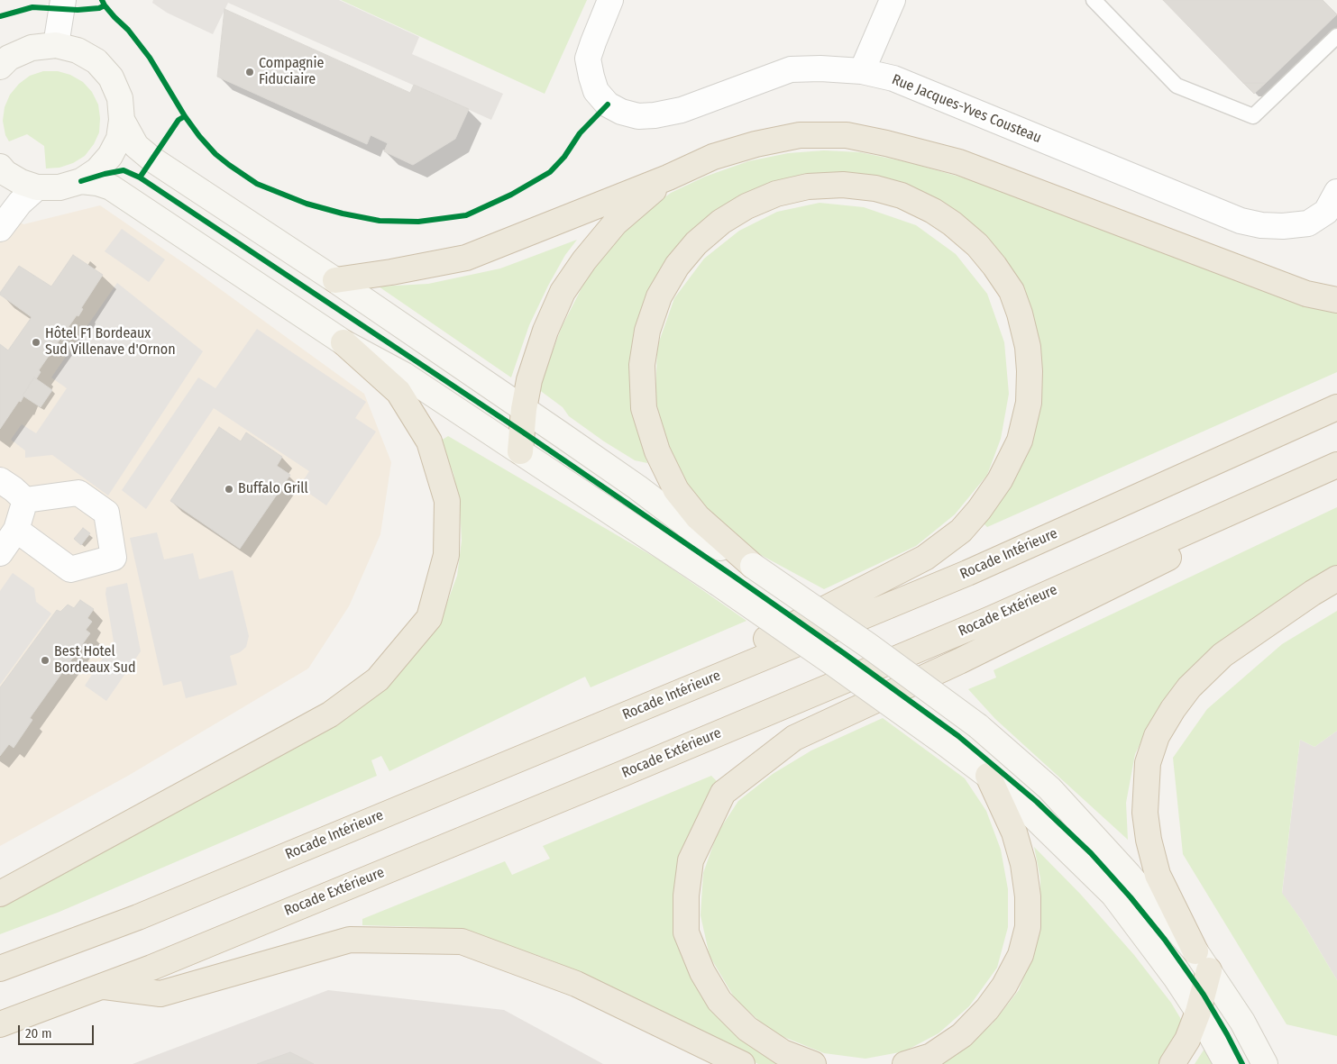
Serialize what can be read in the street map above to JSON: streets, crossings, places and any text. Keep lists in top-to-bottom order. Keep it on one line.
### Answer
{"streets":{"highway":["Rocade Intérieure","Rocade Extérieure"],"street":["Rue Jacques-Yves Cousteau"]},"places":["Compagnie Fiduciaire","Hôtel F1 Bordeaux Sud Villenave d'Ornon","Buffalo Grill","Best Hotel Bordeaux Sud"],"scale_bar":"20 m"}
